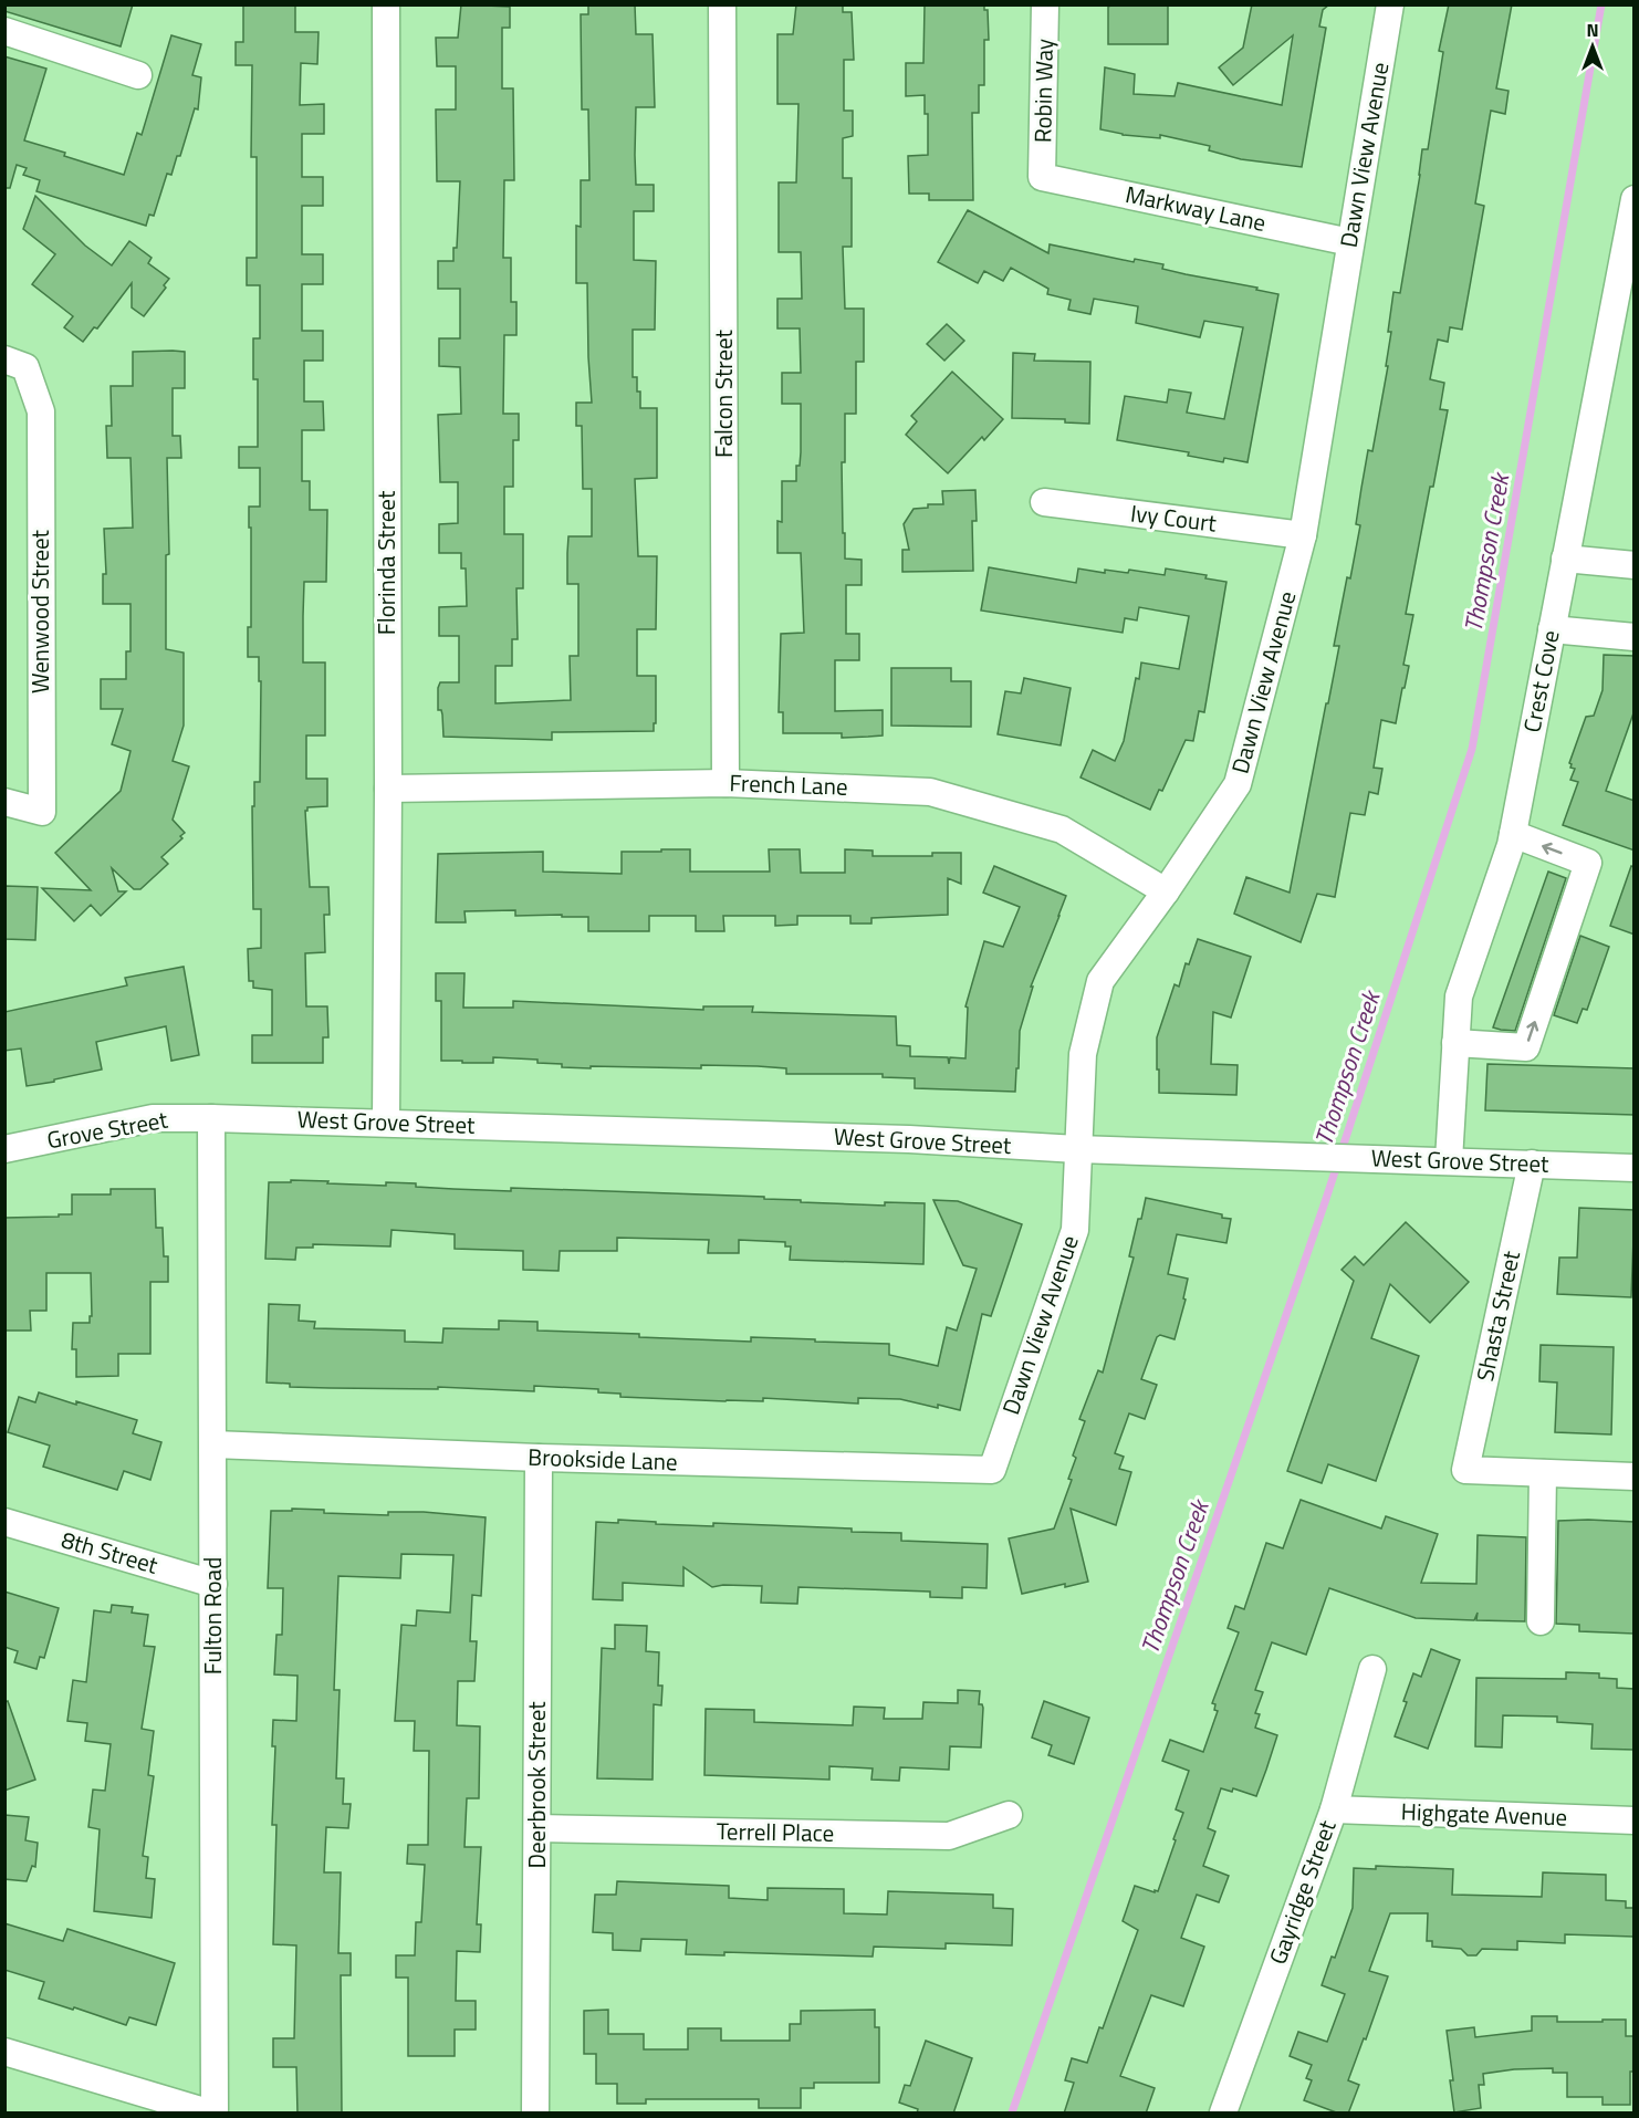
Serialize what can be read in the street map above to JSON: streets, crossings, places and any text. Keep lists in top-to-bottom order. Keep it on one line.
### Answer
{"streets":{"street":["Robin Way","Dawn View Avenue","Markway Lane","Falcon Street","Ivy Court","Florinda Street","Wenwood Street","Crest Cove","French Lane","West Grove Street","Grove Street","Shasta Street","Brookside Lane","8th Street","Fulton Road","Deerbrook Street","Highgate Avenue","Terrell Place","Gayridge Street"]},"crossings":[["Robin Way","Markway Lane"],["Dawn View Avenue","Markway Lane"],["Dawn View Avenue","Ivy Court"],["Dawn View Avenue","French Lane"],["Dawn View Avenue","West Grove Street"],["Dawn View Avenue","Brookside Lane"],["Falcon Street","French Lane"],["Florinda Street","French Lane"],["Florinda Street","West Grove Street"],["Crest Cove","West Grove Street"],["West Grove Street","Grove Street"],["West Grove Street","Shasta Street"],["West Grove Street","Fulton Road"],["Grove Street","Fulton Road"],["Brookside Lane","Fulton Road"],["Brookside Lane","Deerbrook Street"],["8th Street","Fulton Road"],["Deerbrook Street","Terrell Place"],["Highgate Avenue","Gayridge Street"]],"water":["Thompson Creek"],"north":"top"}
